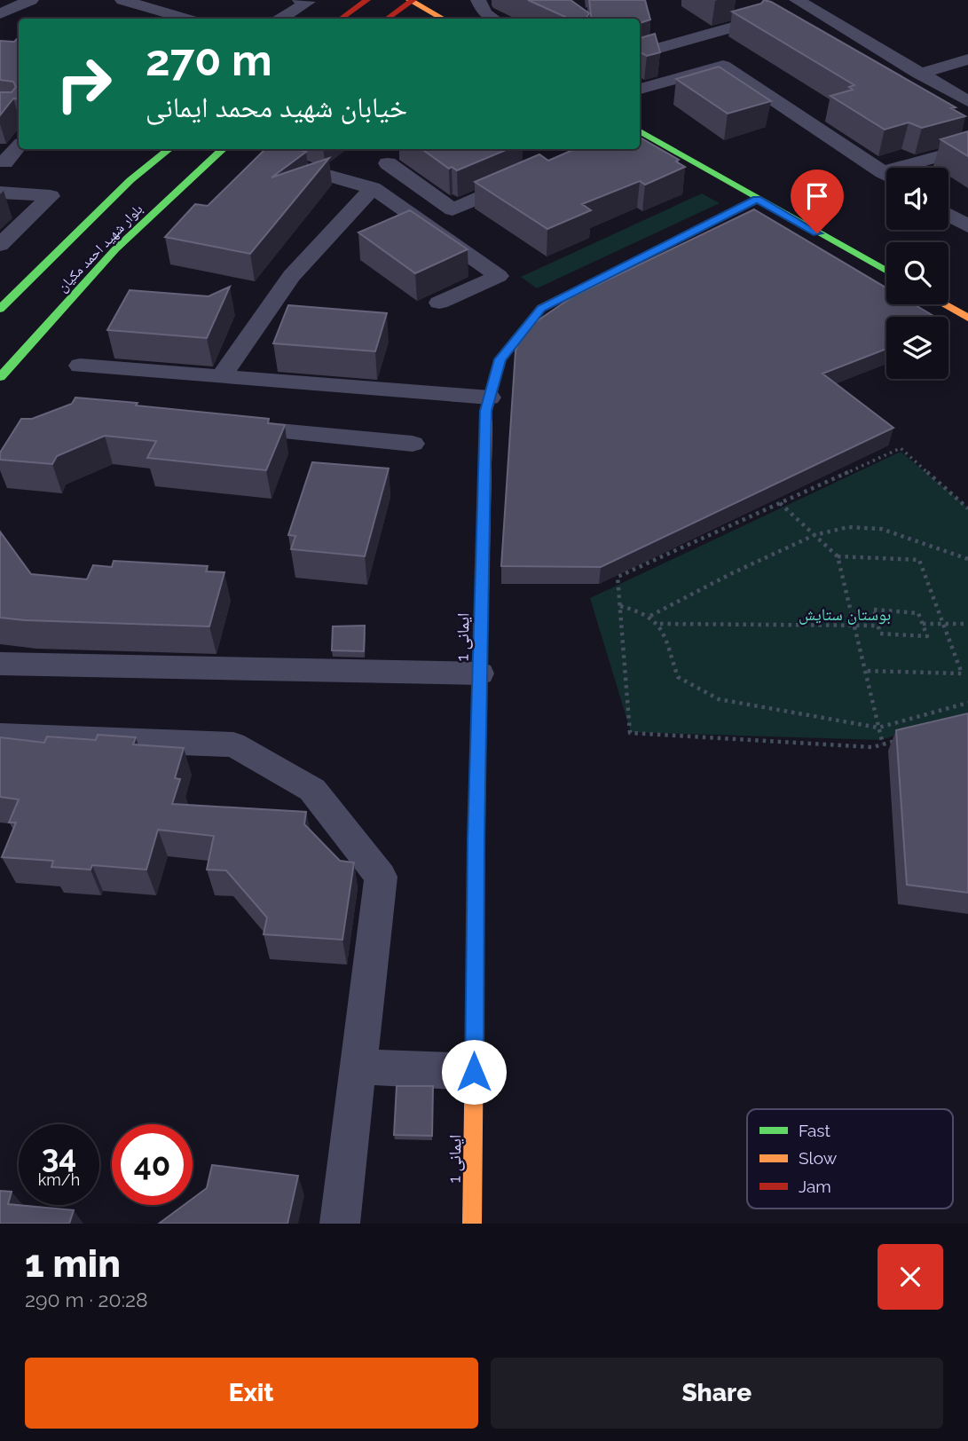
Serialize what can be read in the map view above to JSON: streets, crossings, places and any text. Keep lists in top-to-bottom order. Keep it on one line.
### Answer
{"streets":{"street":["بلوار شهید احمد مکیان","ایمانی 1"]},"parks":["بوستان ستایش"],"legend":["Fast","Slow","Jam"],"page":{"turn":["270 m","خیابان شهید محمد ایمانی"],"speed":"34 km/h","limit":"40","heading":["1 min","290 m · 20:28"],"buttons":["Exit","Share"]}}
